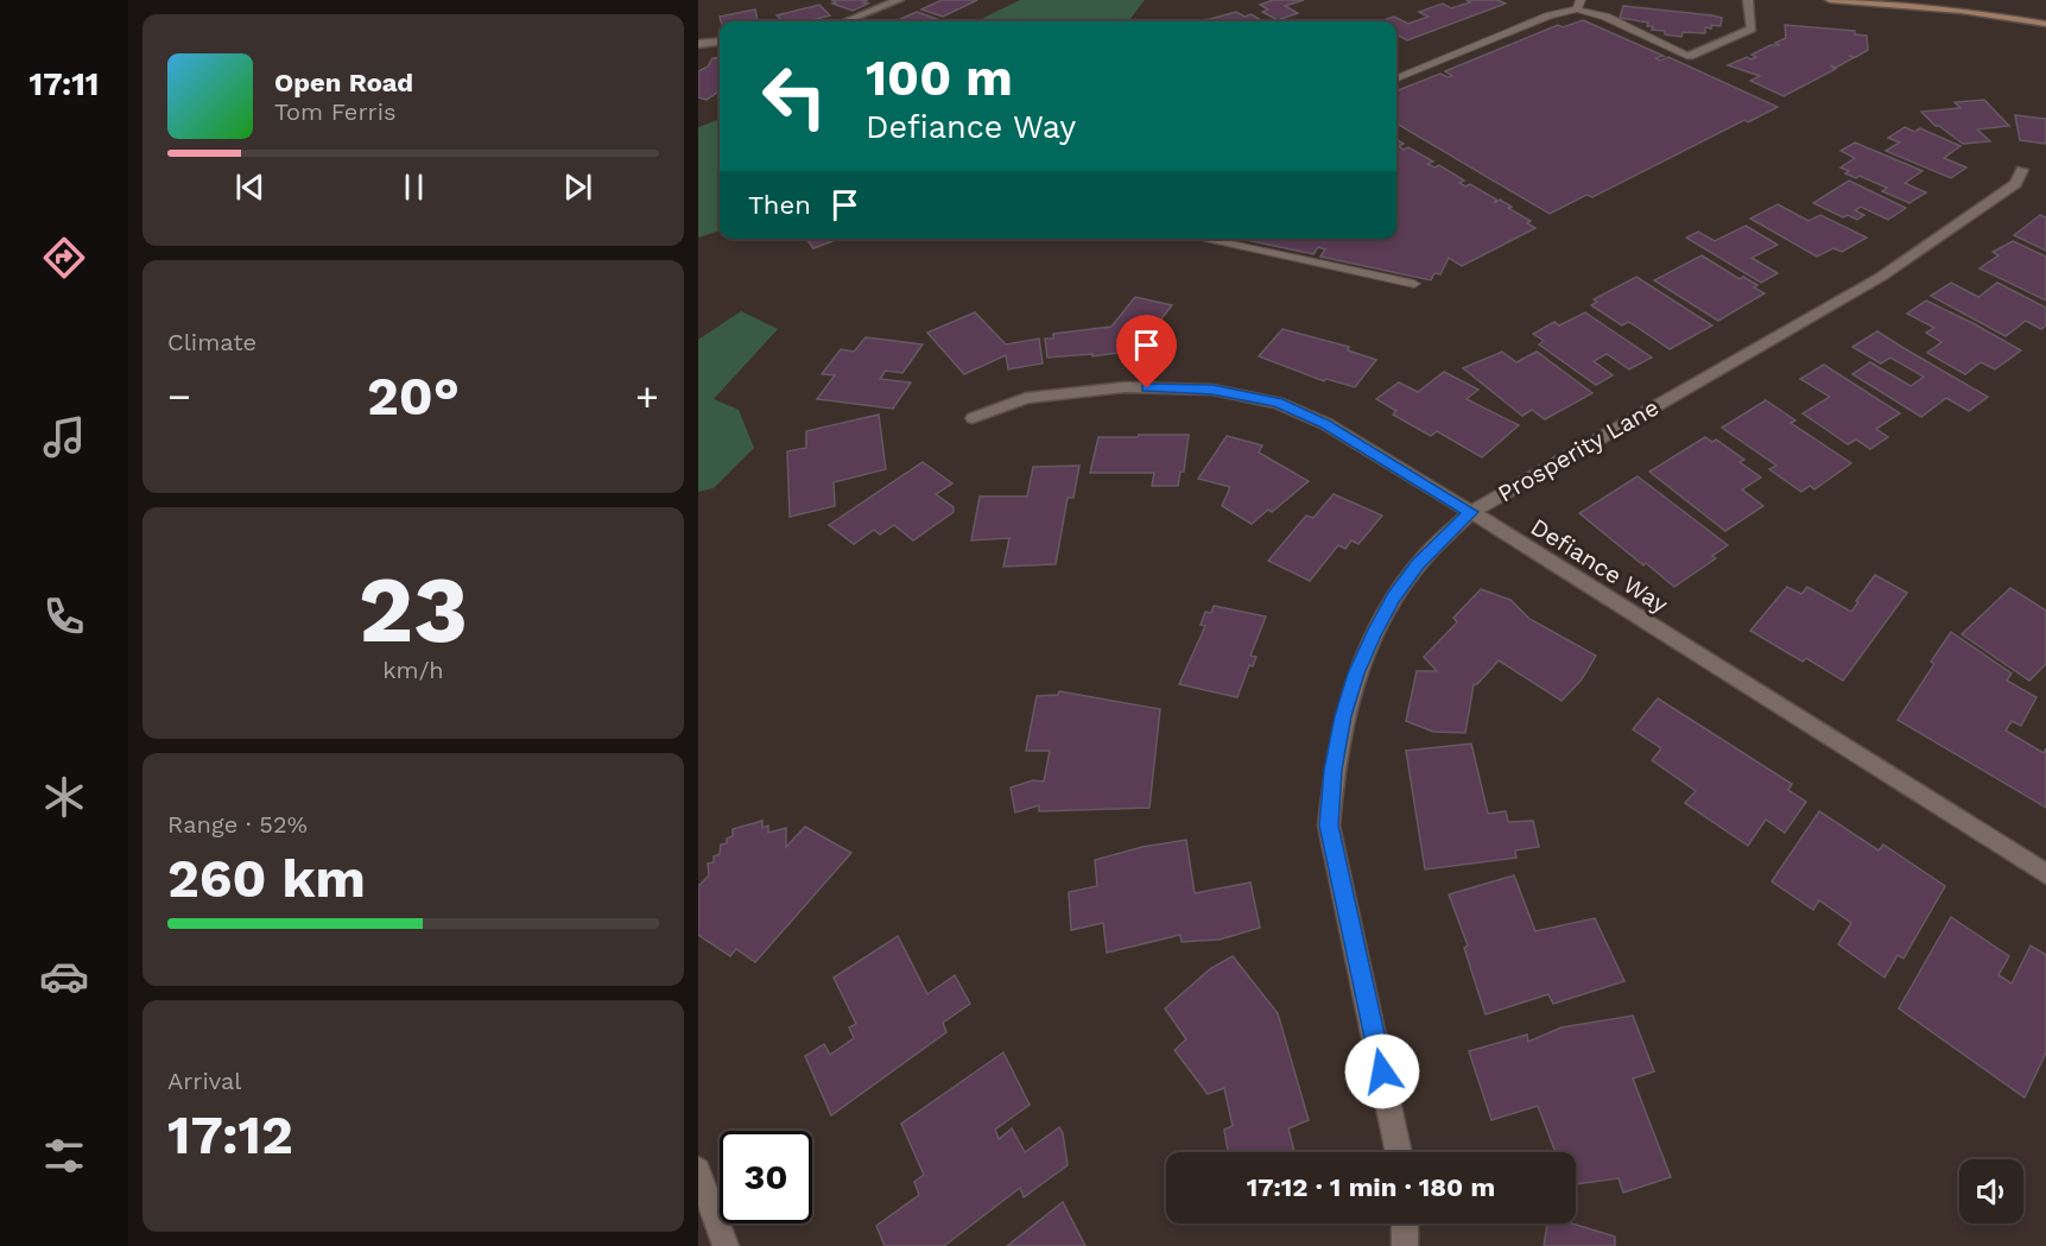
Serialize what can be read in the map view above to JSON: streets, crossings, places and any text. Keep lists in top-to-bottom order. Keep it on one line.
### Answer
{"streets":{"street":["Prosperity Lane","Defiance Way"]},"crossings":[["Prosperity Lane","Defiance Way"]],"page":{"tabs":"17:11","turn":["100 m","Defiance Way"],"song":["Open Road","Tom Ferris"],"then":"Then","tile":["Climate",["23","km/h"],["Range · 52%","260 km"],["Arrival","17:12"]],"heat":["−","20°","+"],"limit":"30","trip":"17:12 · 1 min · 180 m"}}
